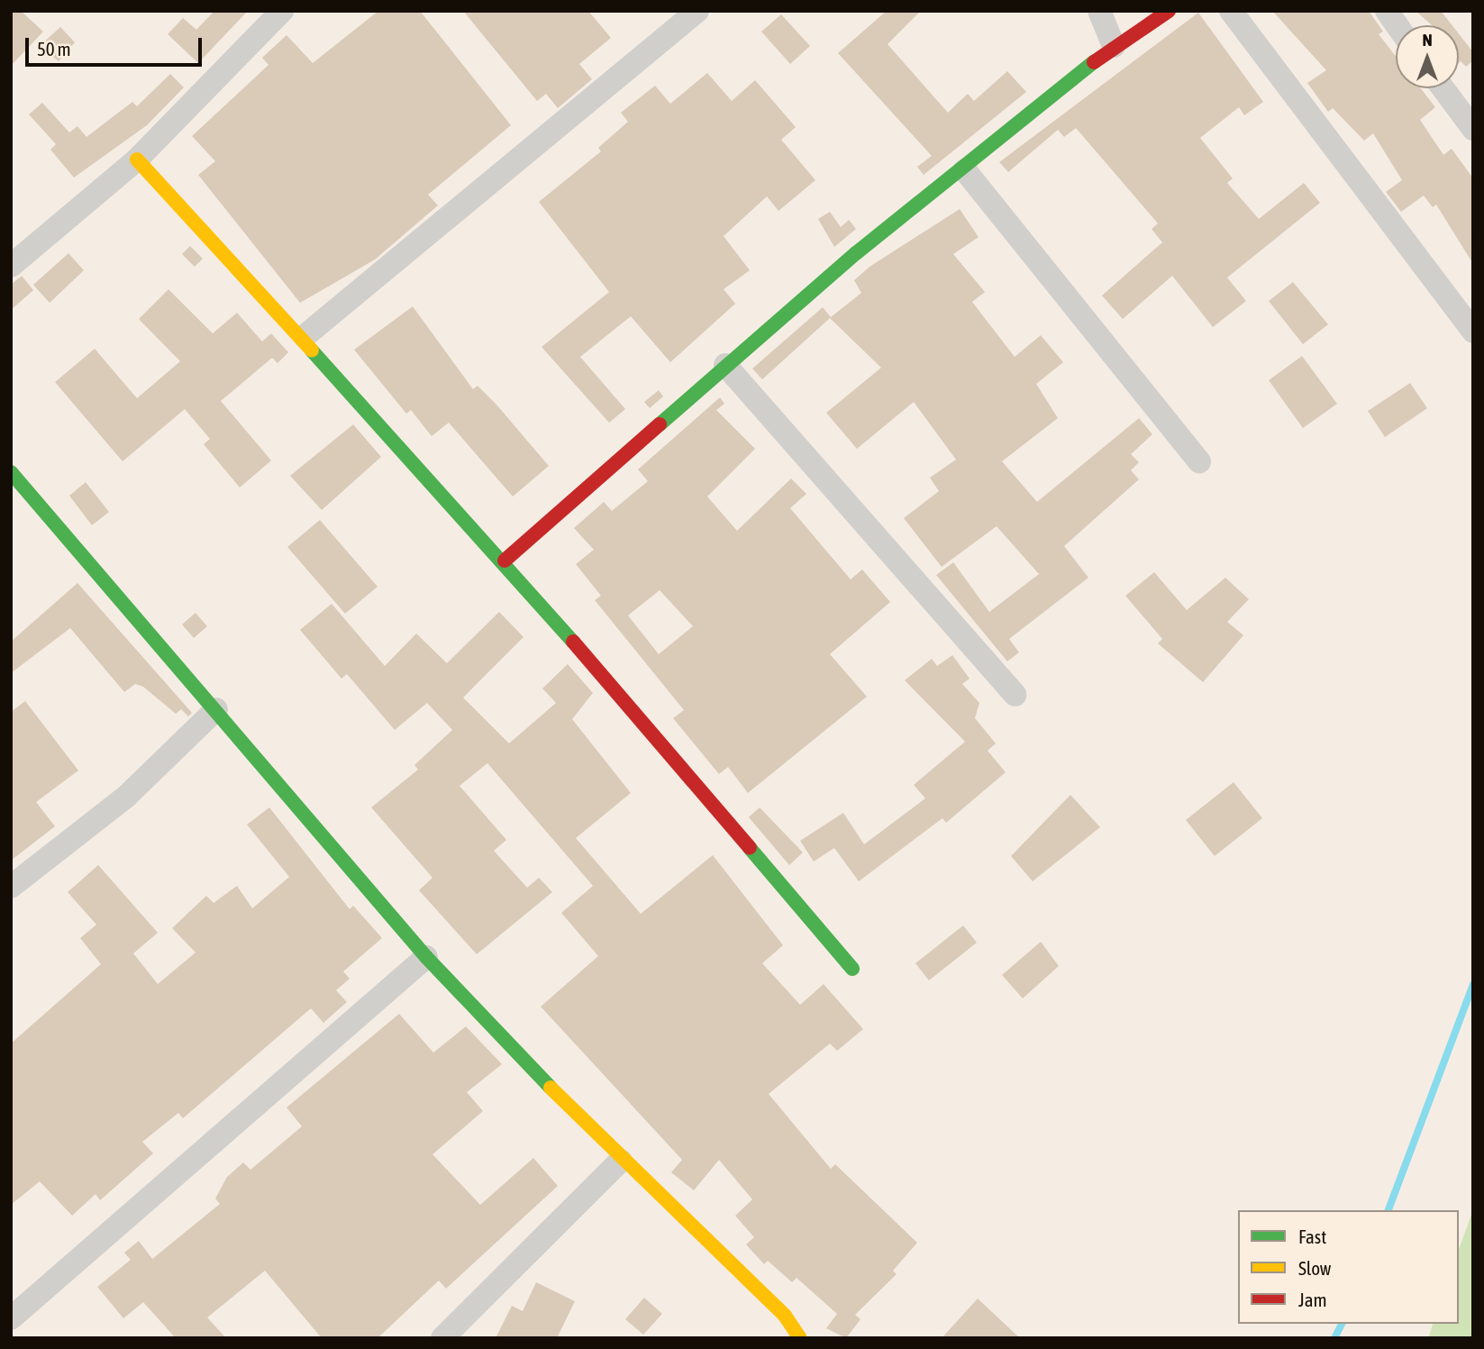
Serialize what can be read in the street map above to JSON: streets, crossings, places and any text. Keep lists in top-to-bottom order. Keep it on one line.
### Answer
{"legend":["Fast","Slow","Jam"],"scale_bar":"50 m","north":"top"}
